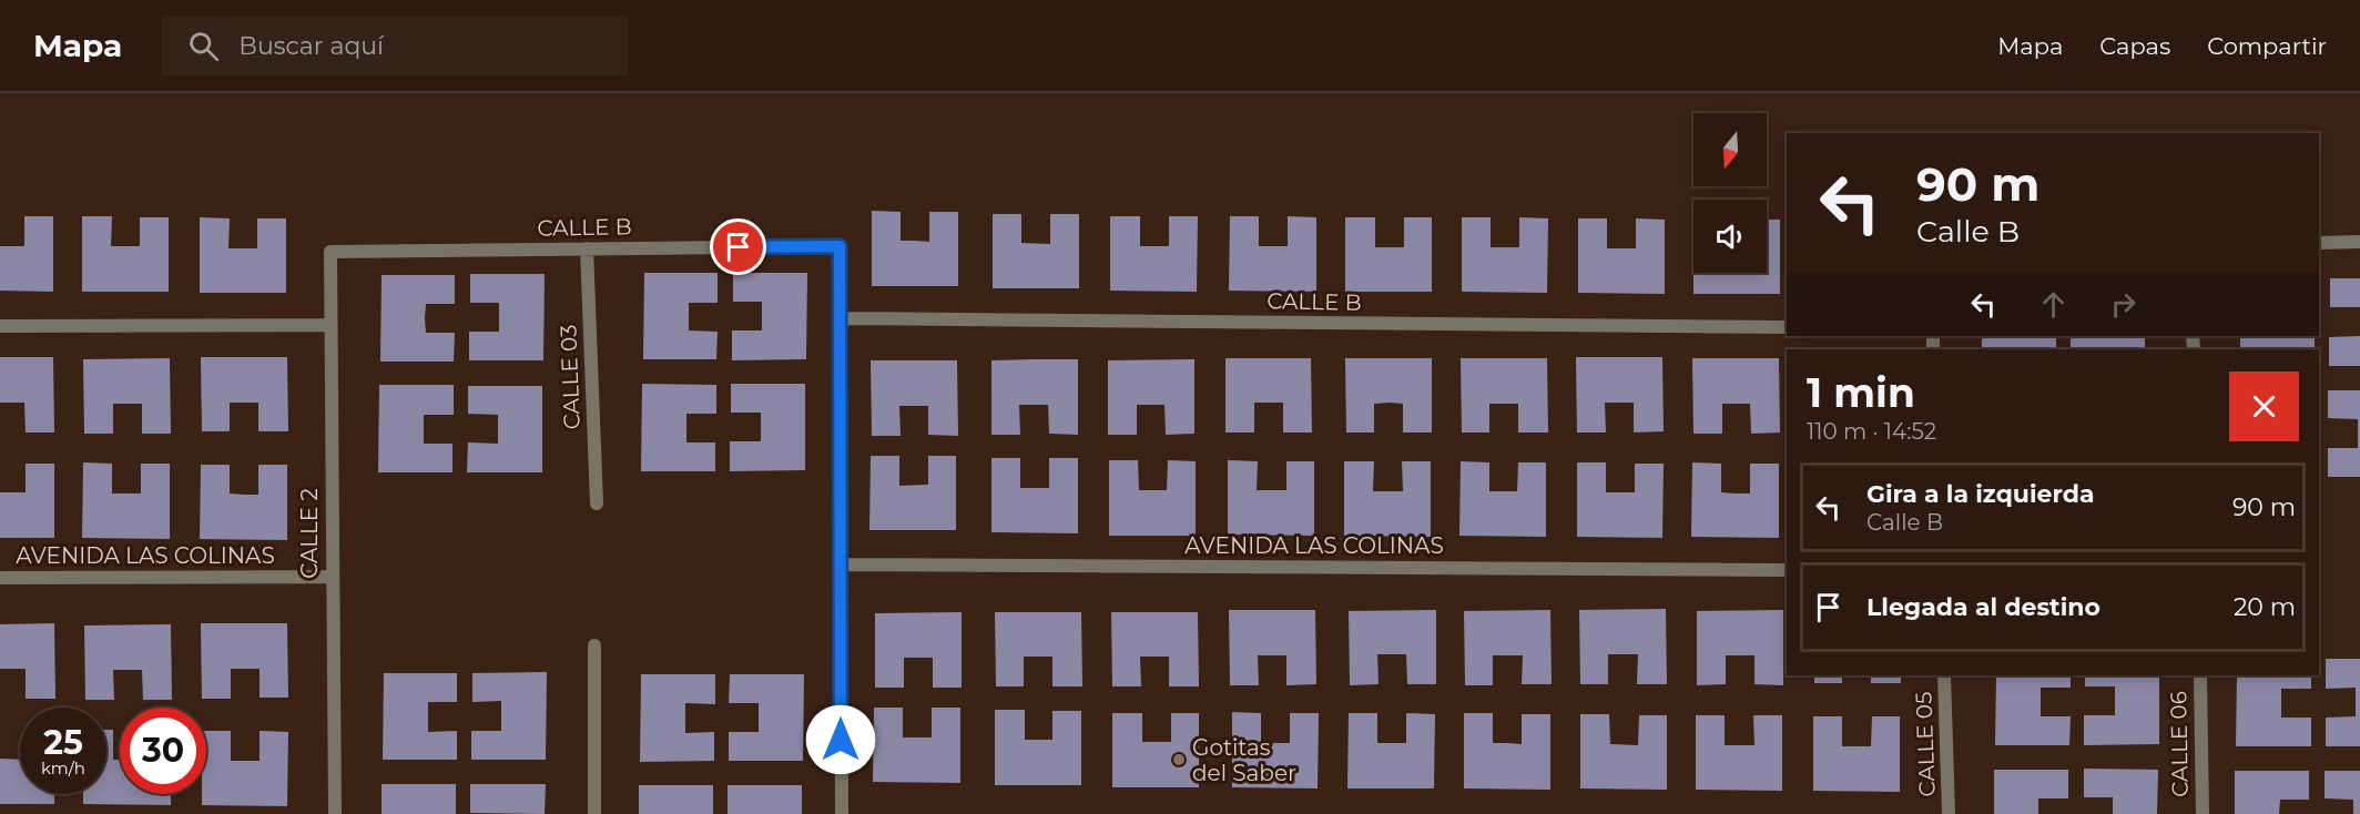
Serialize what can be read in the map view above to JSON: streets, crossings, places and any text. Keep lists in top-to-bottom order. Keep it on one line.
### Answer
{"streets":{"street":["CALLE B","CALLE 03","CALLE 2","AVENIDA LAS COLINAS","CALLE 05","CALLE 06"]},"crossings":[["CALLE B","CALLE 03"],["CALLE B","CALLE 2"],["CALLE 2","AVENIDA LAS COLINAS"]],"places":["Gotitas del Saber"],"north":"bottom","page":{"header":"Mapa","search":"Buscar aquí","nav":["Mapa","Capas","Compartir"],"turn":["90 m","Calle B"],"heading":["1 min","110 m · 14:52"],"list":[{"name":"Gira a la izquierda","note":"Calle B","value":"90 m"},{"name":"Llegada al destino","value":"20 m"}],"speed":"25 km/h","limit":"30"}}
